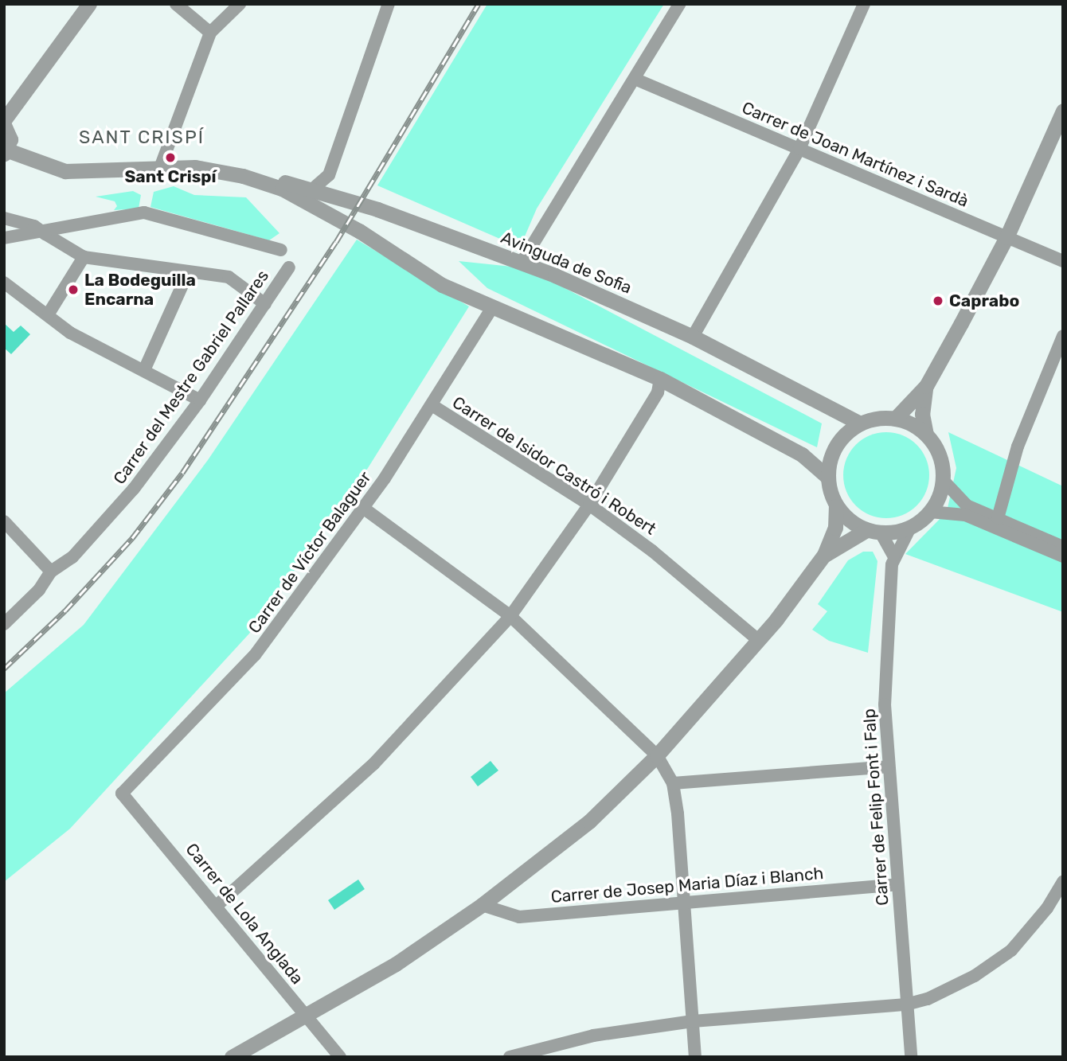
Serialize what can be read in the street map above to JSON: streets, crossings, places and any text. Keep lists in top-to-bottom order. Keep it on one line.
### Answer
{"streets":{"street":["Carrer de Joan Martínez i Sardà","Avinguda de Sofia","Carrer del Mestre Gabriel Pallares","Carrer de Isidor Castró i Robert","Carrer de Víctor Balaguer","Carrer de Felip Font i Falp","Carrer de Josep Maria Díaz i Blanch","Carrer de Lola Anglada"]},"crossings":[["Avinguda de Sofia","Carrer de Víctor Balaguer"],["Avinguda de Sofia","Carrer de Felip Font i Falp"],["Carrer de Isidor Castró i Robert","Carrer de Víctor Balaguer"],["Carrer de Víctor Balaguer","Carrer de Lola Anglada"],["Carrer de Felip Font i Falp","Carrer de Josep Maria Díaz i Blanch"]],"districts":["SANT CRISPÍ"],"places":["Sant Crispí","La Bodeguilla Encarna","Caprabo"]}
